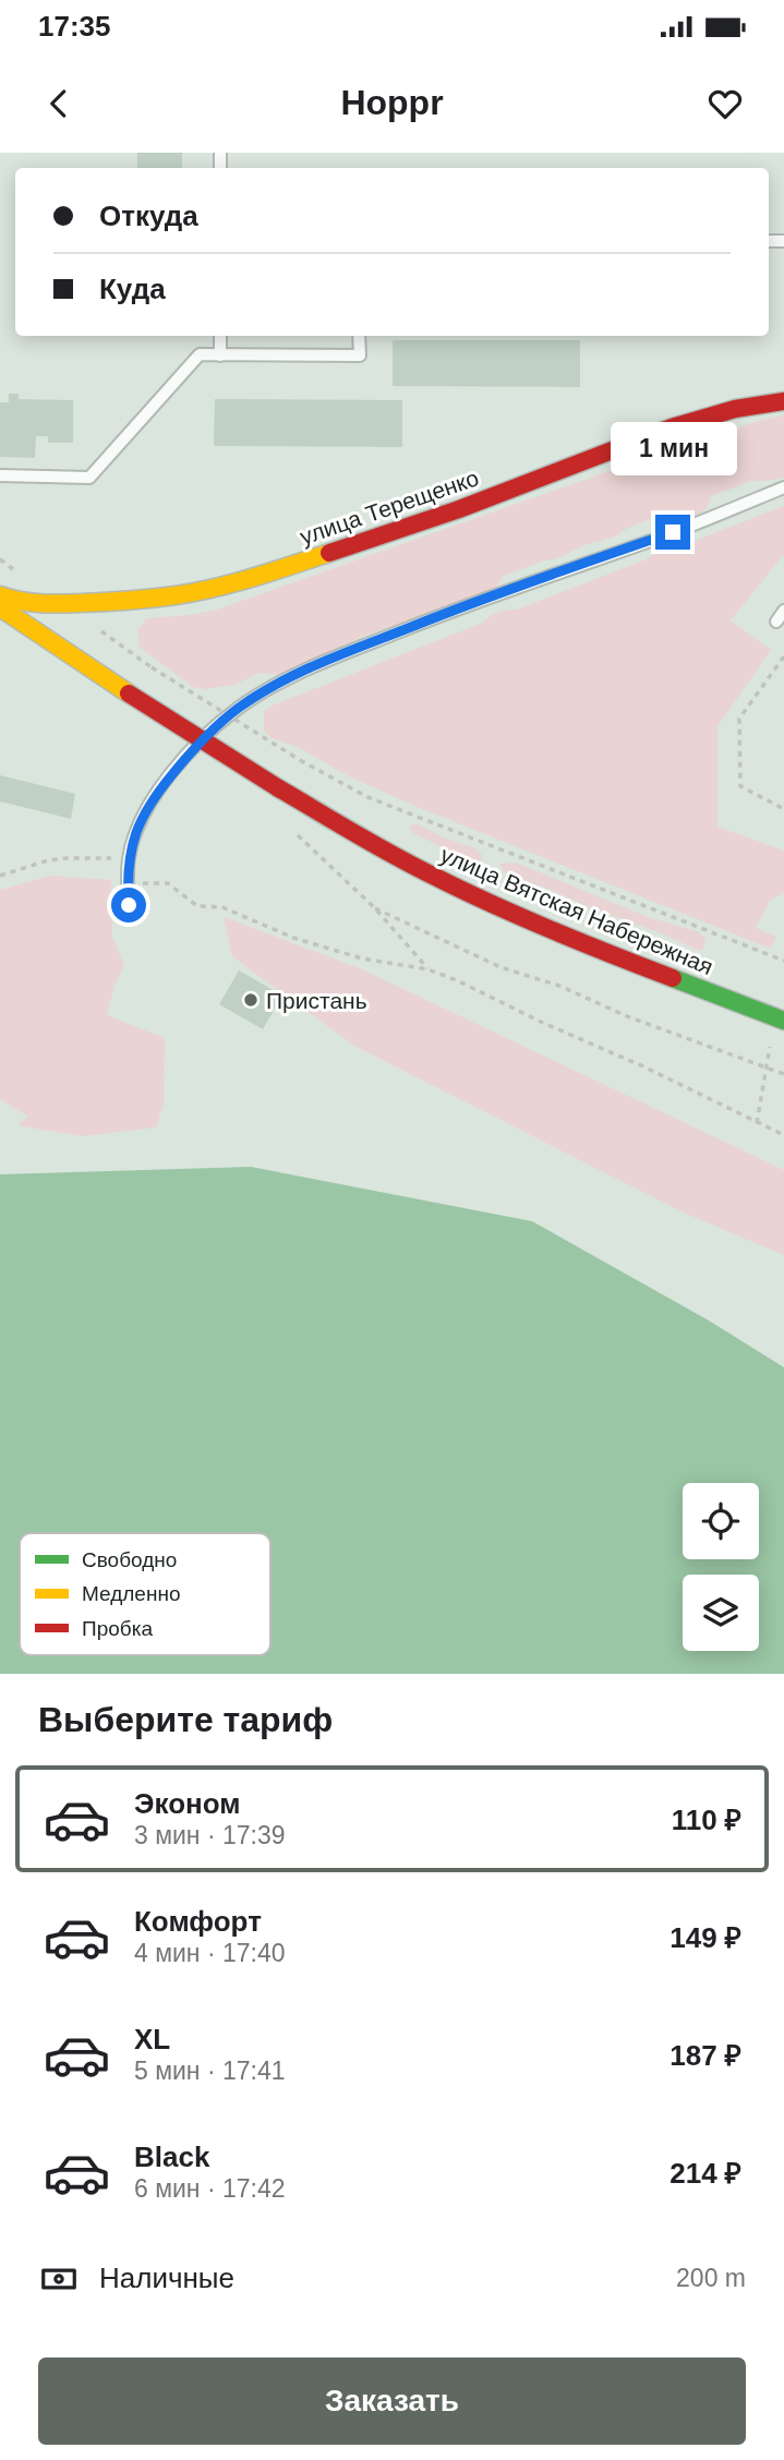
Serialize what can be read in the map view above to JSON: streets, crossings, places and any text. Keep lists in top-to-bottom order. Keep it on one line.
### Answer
{"streets":{"street":["улица Терещенко","улица Вятская Набережная"]},"places":["Пристань"],"legend":["Свободно","Медленно","Пробка"],"page":{"status":"17:35","header":"Hoppr","banner":["Откуда","Куда"],"bubble":"1 мин","heading":"Выберите тариф","list":[{"name":"Эконом","note":"3 мин · 17:39","value":"110 ₽"},{"name":"Комфорт","note":"4 мин · 17:40","value":"149 ₽"},{"name":"XL","note":"5 мин · 17:41","value":"187 ₽"},{"name":"Black","note":"6 мин · 17:42","value":"214 ₽"}],"pay":["Наличные","200 m"],"buttons":"Заказать"}}
